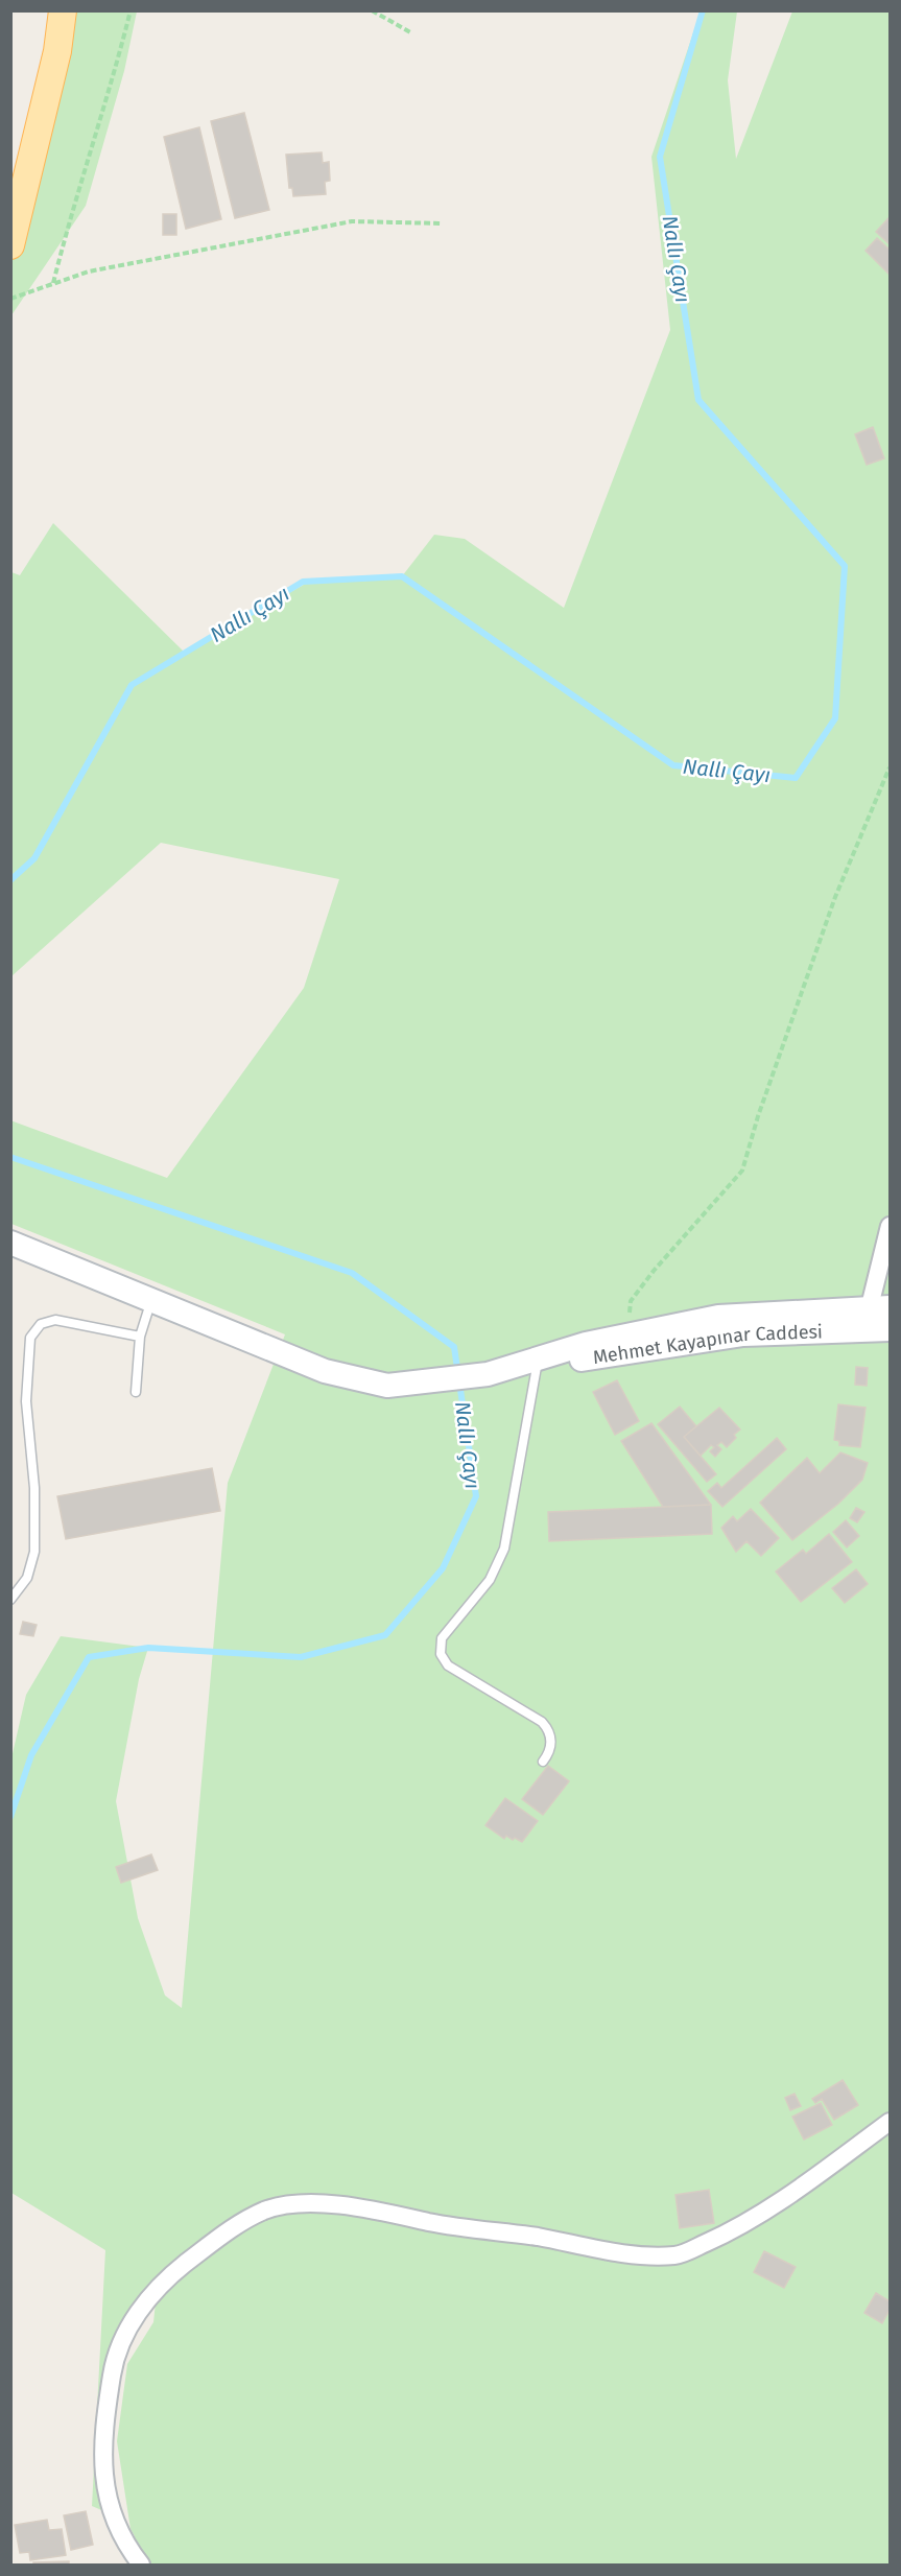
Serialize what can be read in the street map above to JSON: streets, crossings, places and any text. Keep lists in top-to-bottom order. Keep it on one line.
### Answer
{"streets":{"main road":["Mehmet Kayapınar Caddesi"]},"water":["Nallı Çayı"]}
